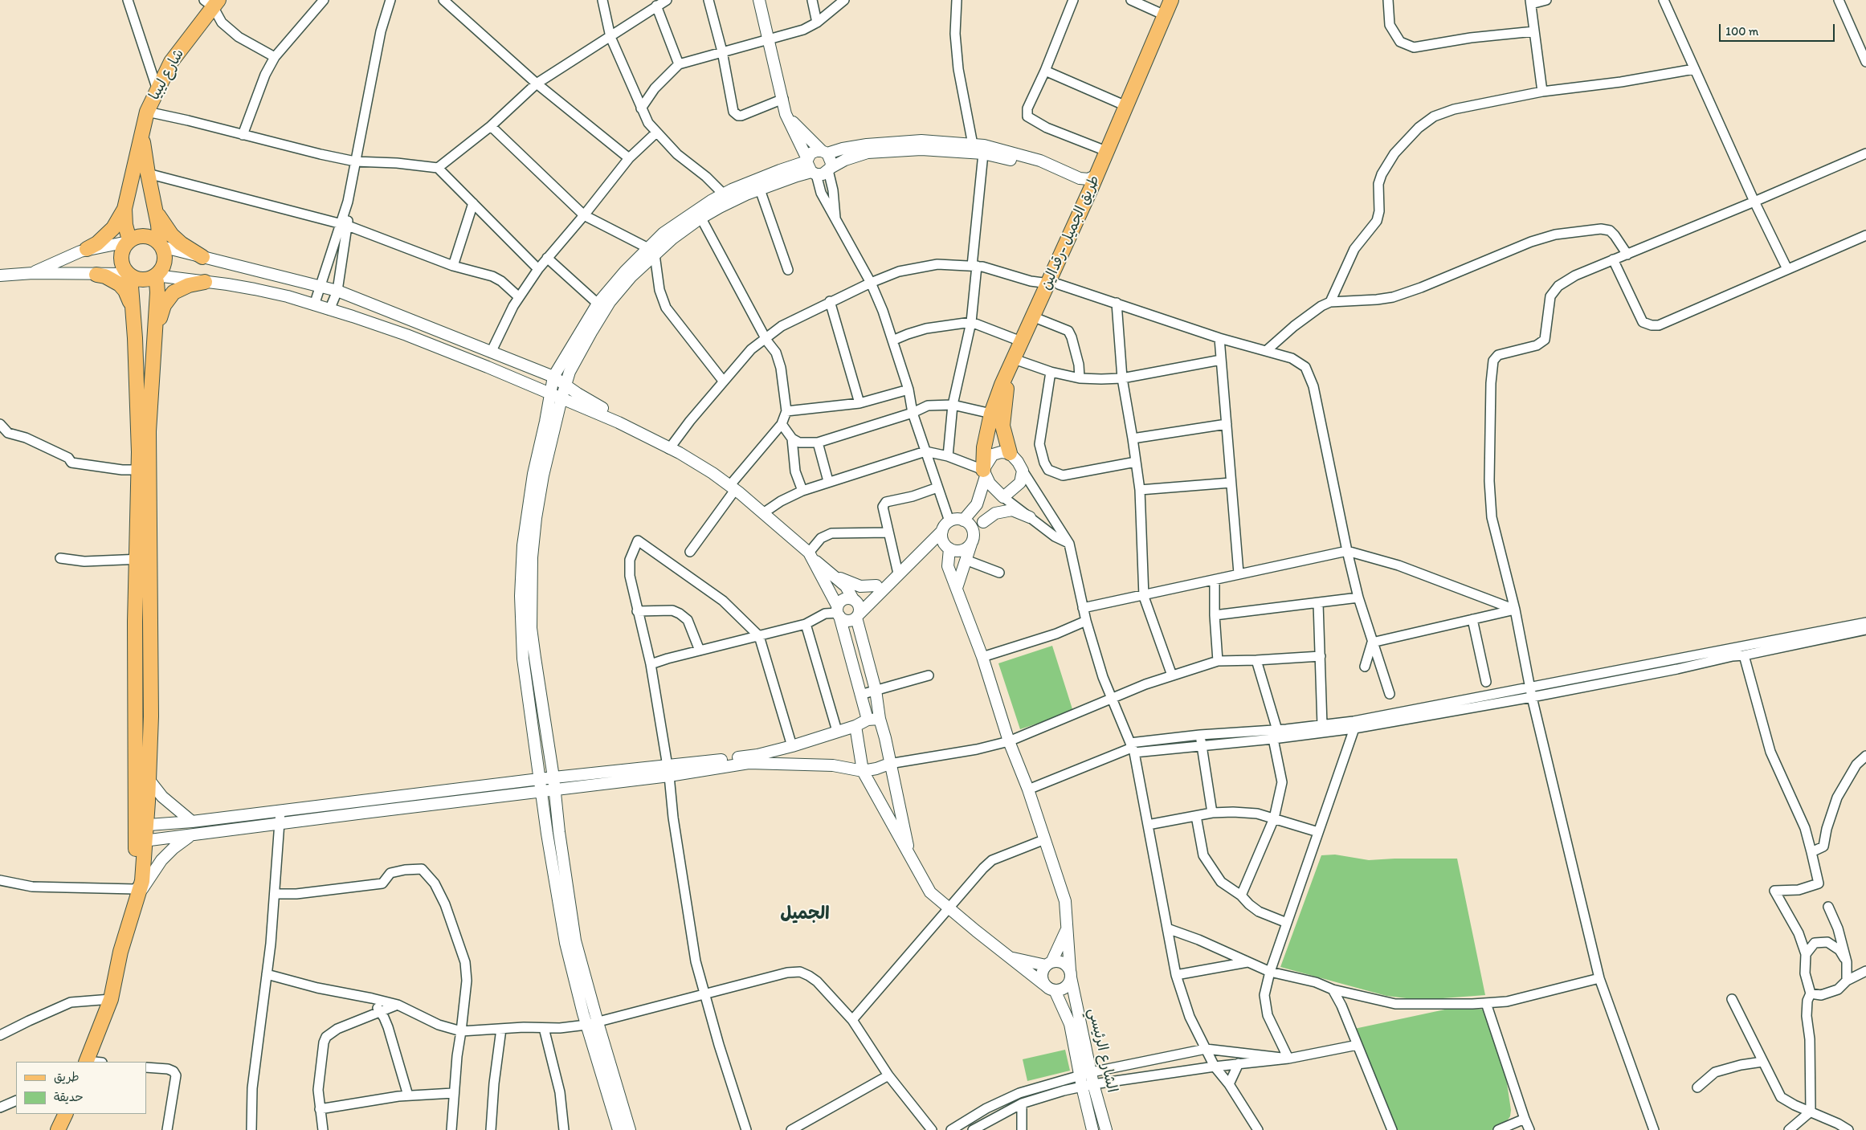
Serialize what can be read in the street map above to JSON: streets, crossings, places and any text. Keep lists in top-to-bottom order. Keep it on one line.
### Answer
{"streets":{"main road":["شارع ليبيا","طريق الجميل -رقدالين"],"street":["الشارع الرئيسي"]},"districts":["الجميل"],"legend":["طريق","حديقة"],"scale_bar":"100 m"}
